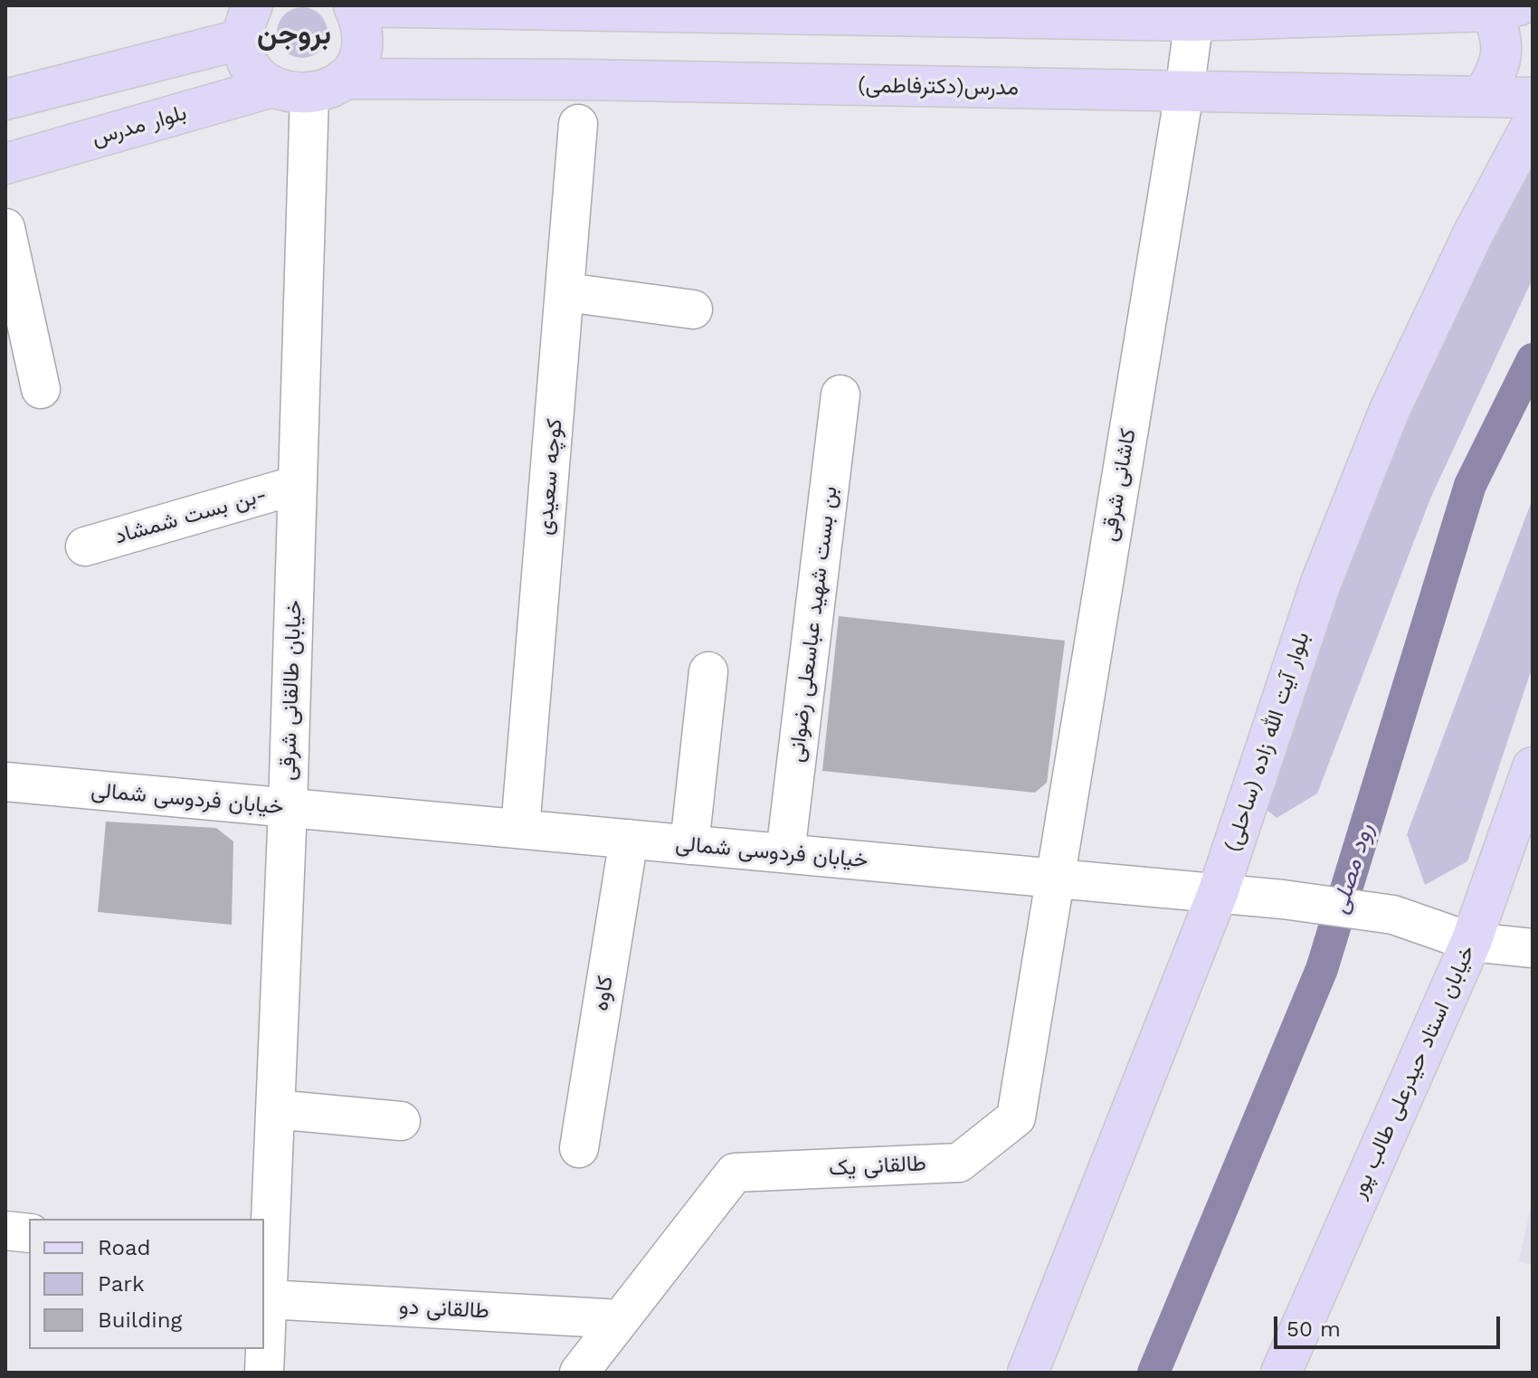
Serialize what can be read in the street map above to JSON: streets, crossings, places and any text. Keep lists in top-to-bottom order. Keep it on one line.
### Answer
{"streets":{"main road":["مدرس(دکترفاطمی)","بلوار مدرس","بلوار آیت الله زاده (ساحلی)","خیابان استاد حیدرعلی طالب پور"],"street":["کوچه سعیدی","کاشانی شرقی","بن بست شمشاد-","بن بست شهید عباسعلی رضوانی","خیابان طالقانی شرقی","خیابان فردوسی شمالی","کاوه","طالقانی یک","طالقانی دو"]},"crossings":[["مدرس(دکترفاطمی)","بلوار مدرس"],["مدرس(دکترفاطمی)","کاشانی شرقی"],["مدرس(دکترفاطمی)","خیابان طالقانی شرقی"],["بلوار مدرس","خیابان طالقانی شرقی"],["کوچه سعیدی","خیابان فردوسی شمالی"],["کاشانی شرقی","خیابان فردوسی شمالی"],["کاشانی شرقی","طالقانی یک"],["بن بست شمشاد-","خیابان طالقانی شرقی"],["بن بست شهید عباسعلی رضوانی","خیابان فردوسی شمالی"],["خیابان طالقانی شرقی","خیابان فردوسی شمالی"],["خیابان طالقانی شرقی","طالقانی دو"],["بلوار آیت الله زاده (ساحلی)","خیابان فردوسی شمالی"],["خیابان فردوسی شمالی","کاوه"],["خیابان فردوسی شمالی","خیابان استاد حیدرعلی طالب پور"],["خیابان فردوسی شمالی","طالقانی یک"],["طالقانی یک","طالقانی دو"]],"districts":["بروجن"],"water":["رود مصلی"],"legend":["Road","Park","Building"],"scale_bar":"50 m"}
